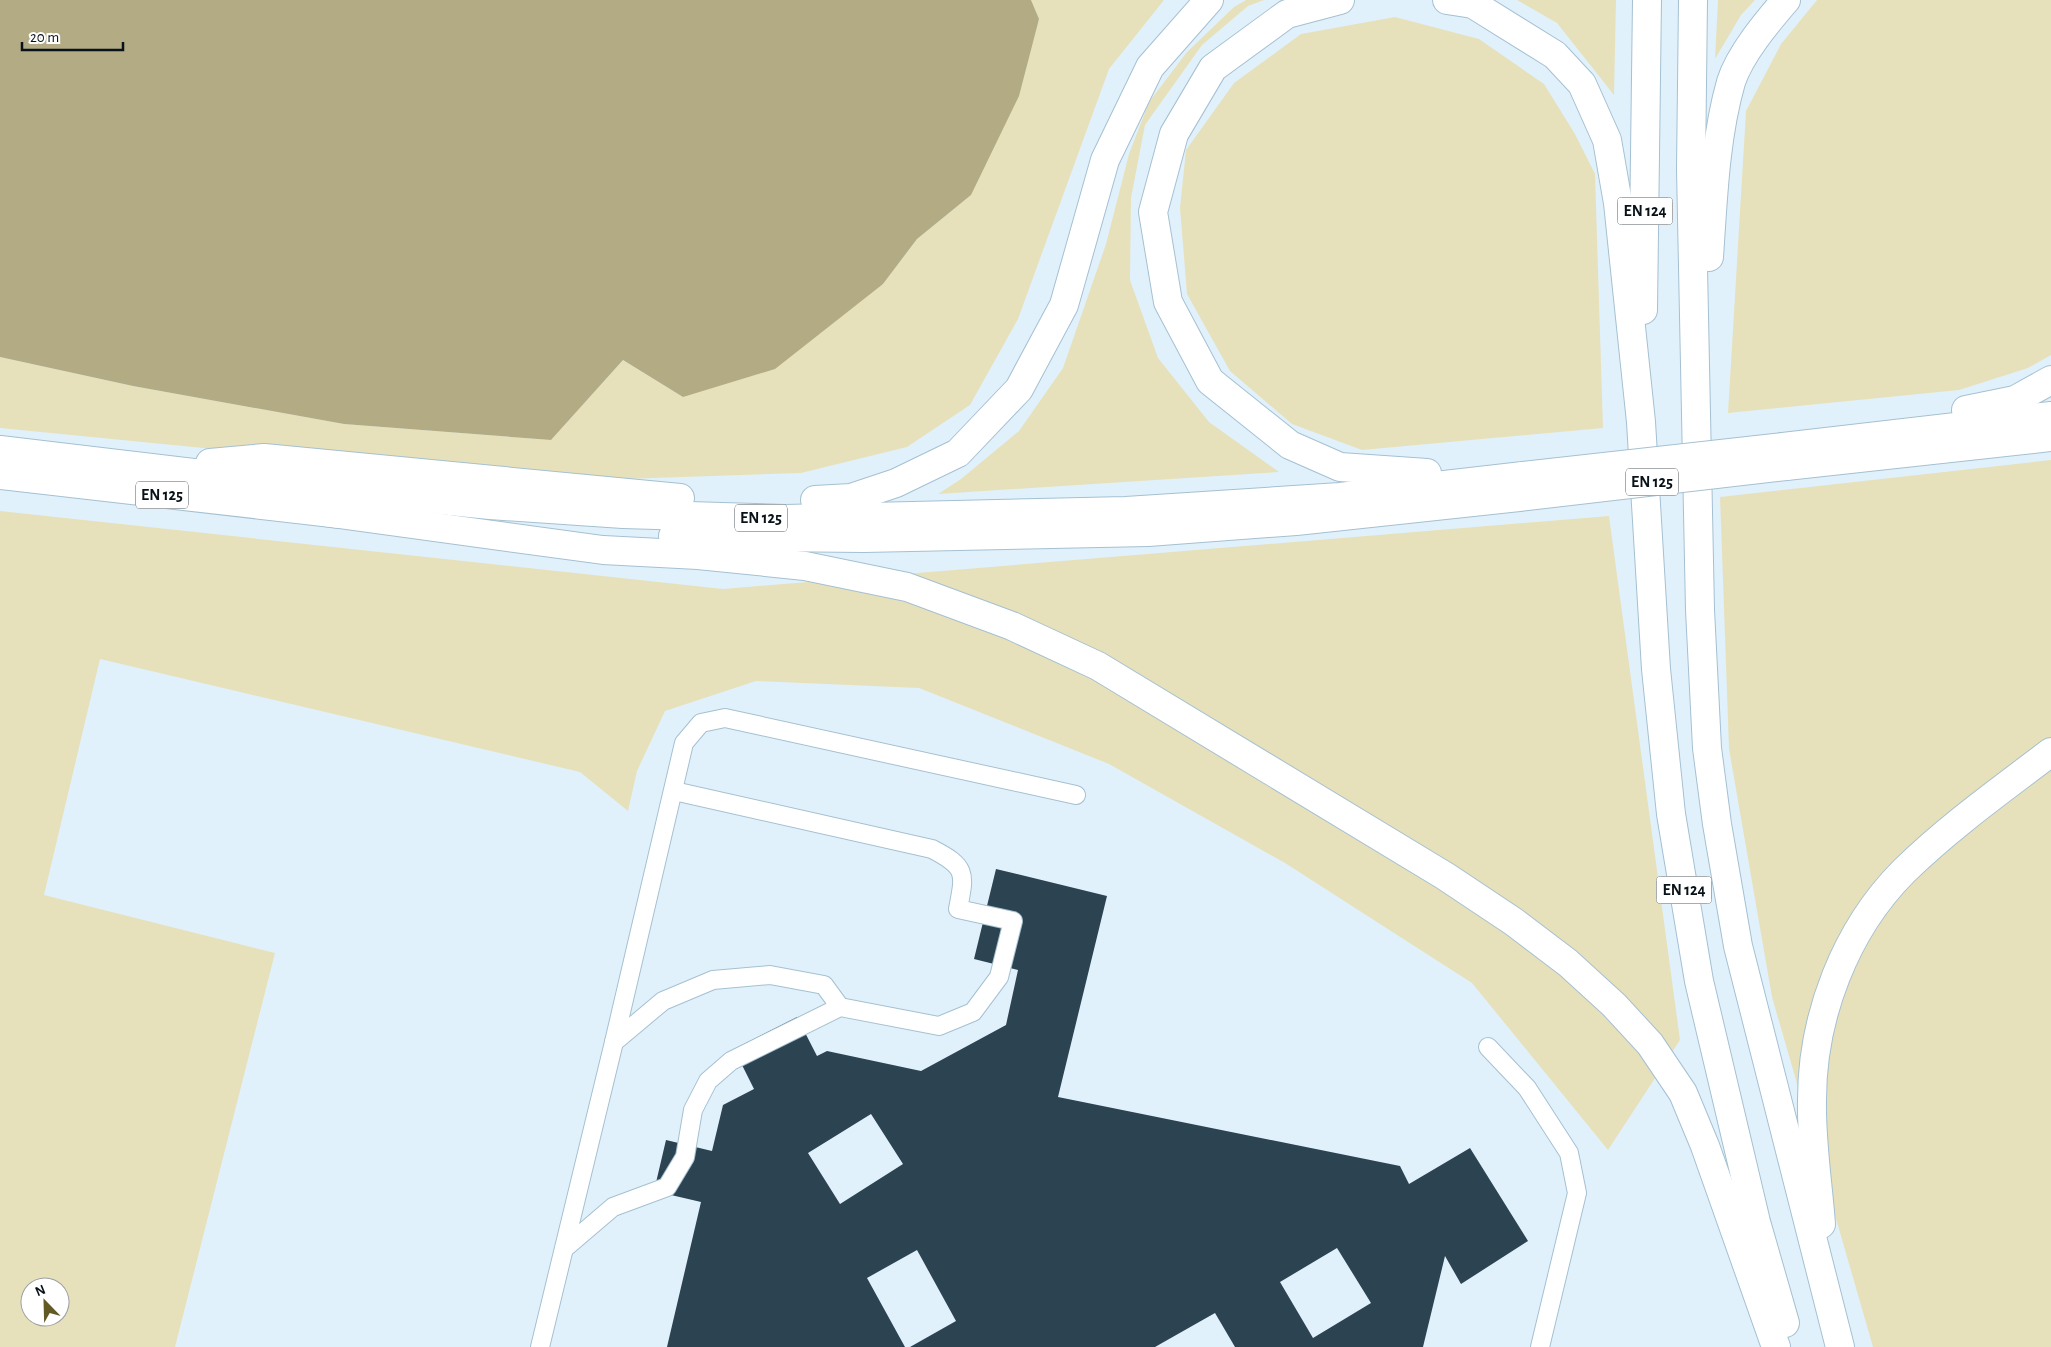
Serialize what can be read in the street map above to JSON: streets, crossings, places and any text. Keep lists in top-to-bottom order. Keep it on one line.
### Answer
{"streets":{"main road":["EN 124","EN 125"]},"scale_bar":"20 m","north":"top left"}
